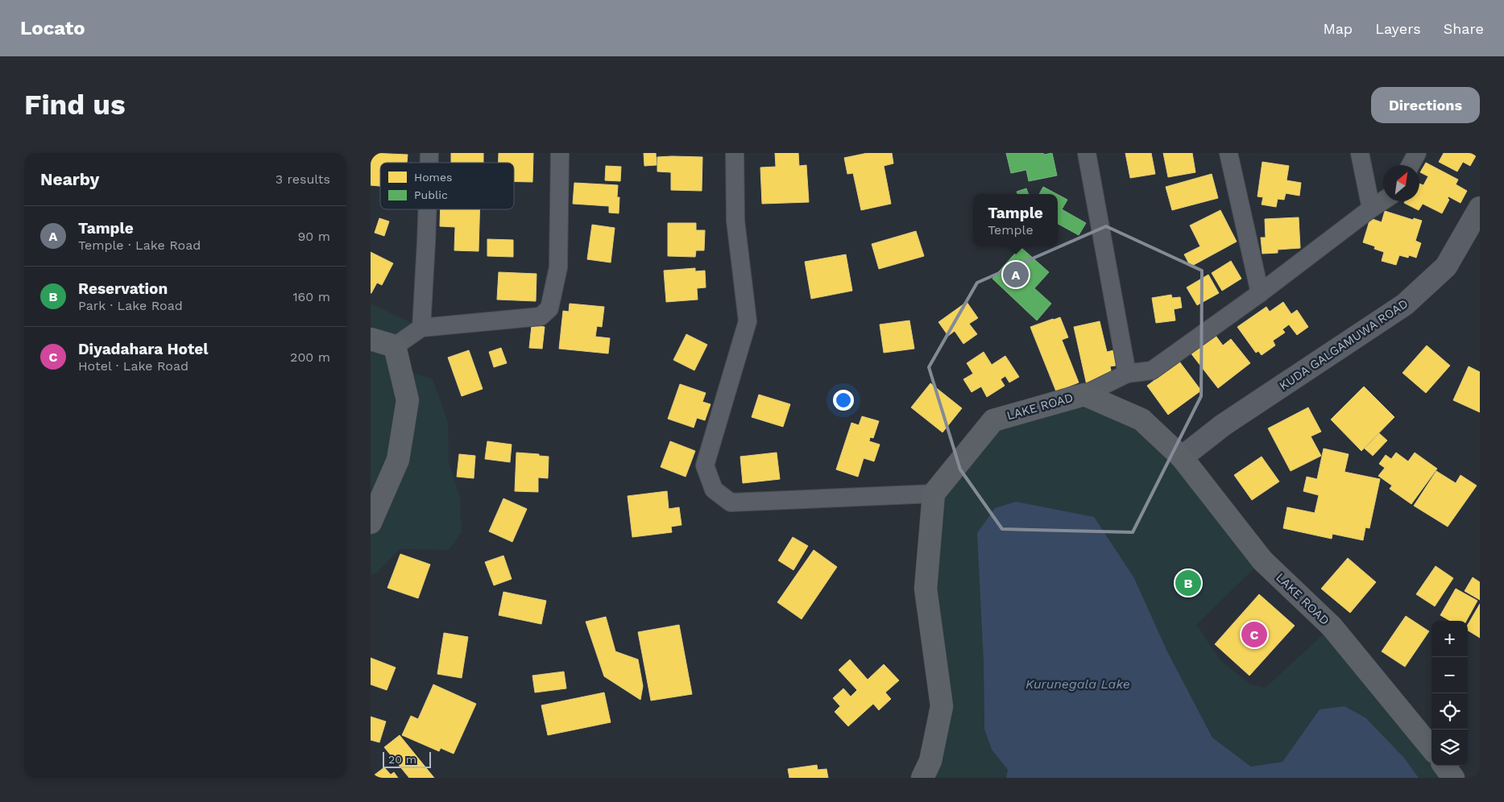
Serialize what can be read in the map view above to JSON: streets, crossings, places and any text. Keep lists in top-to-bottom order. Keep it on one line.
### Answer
{"streets":{"main road":["LAKE ROAD"],"street":["KUDA GALGAMUWA ROAD"]},"crossings":[["KUDA GALGAMUWA ROAD","LAKE ROAD"]],"water":["Kurunegala Lake"],"legend":["Homes","Public"],"scale_bar":"20 m","north":"top right","page":{"header":"Locato","nav":["Map","Layers","Share"],"buttons":"Directions","title":"Find us","heading":["Nearby","3 results"],"popup":["Tample","Temple"],"list":[{"mark":"A","name":"Tample","note":"Temple · Lake Road","value":"90 m"},{"mark":"B","name":"Reservation","note":"Park · Lake Road","value":"160 m"},{"mark":"C","name":"Diyadahara Hotel","note":"Hotel · Lake Road","value":"200 m"}],"pins":["A","B","C"],"map_buttons":["+","−"],"scale":"20 m"}}
